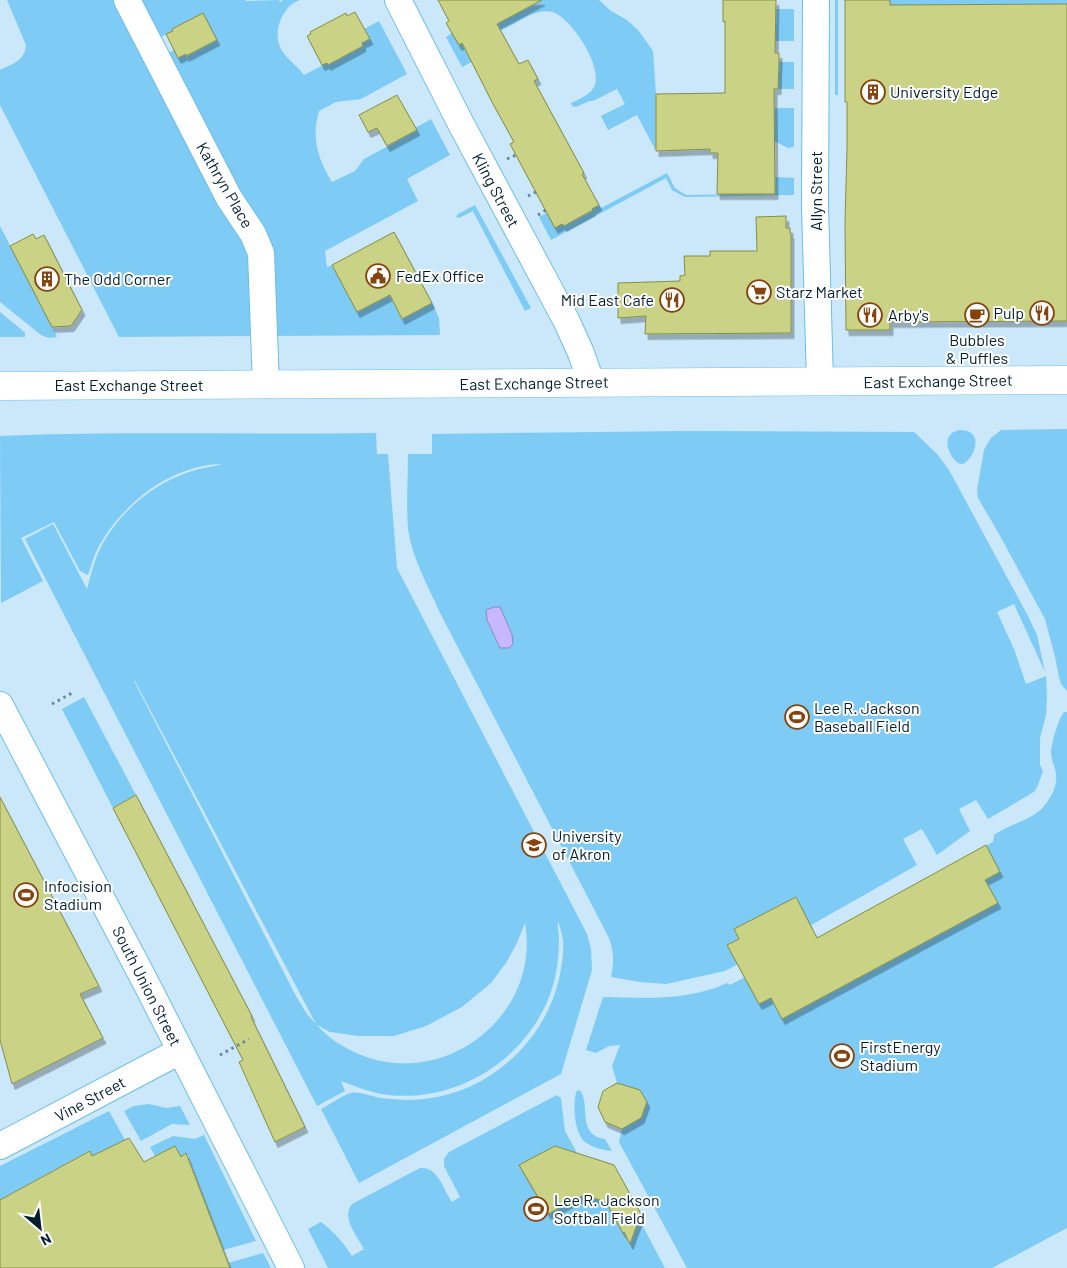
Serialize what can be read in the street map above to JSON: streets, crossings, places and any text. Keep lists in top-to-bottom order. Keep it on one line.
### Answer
{"streets":{"main road":["East Exchange Street"],"street":["Kathryn Place","Kling Street","Allyn Street","South Union Street","Vine Street"]},"crossings":[["Kathryn Place","East Exchange Street"],["Kling Street","East Exchange Street"],["Allyn Street","East Exchange Street"],["South Union Street","Vine Street"]],"places":{"building":["University Edge","The Odd Corner"],"public building":["FedEx Office"],"supermarket":["Starz Market"],"restaurant":["Mid East Cafe","Pulp","Arby's"],"cafe":["Bubbles & Puffles"],"sports":["Lee R. Jackson Baseball Field","Infocision Stadium","FirstEnergy Stadium","Lee R. Jackson Softball Field"],"school or university":["University of Akron"]},"north":"bottom right"}
